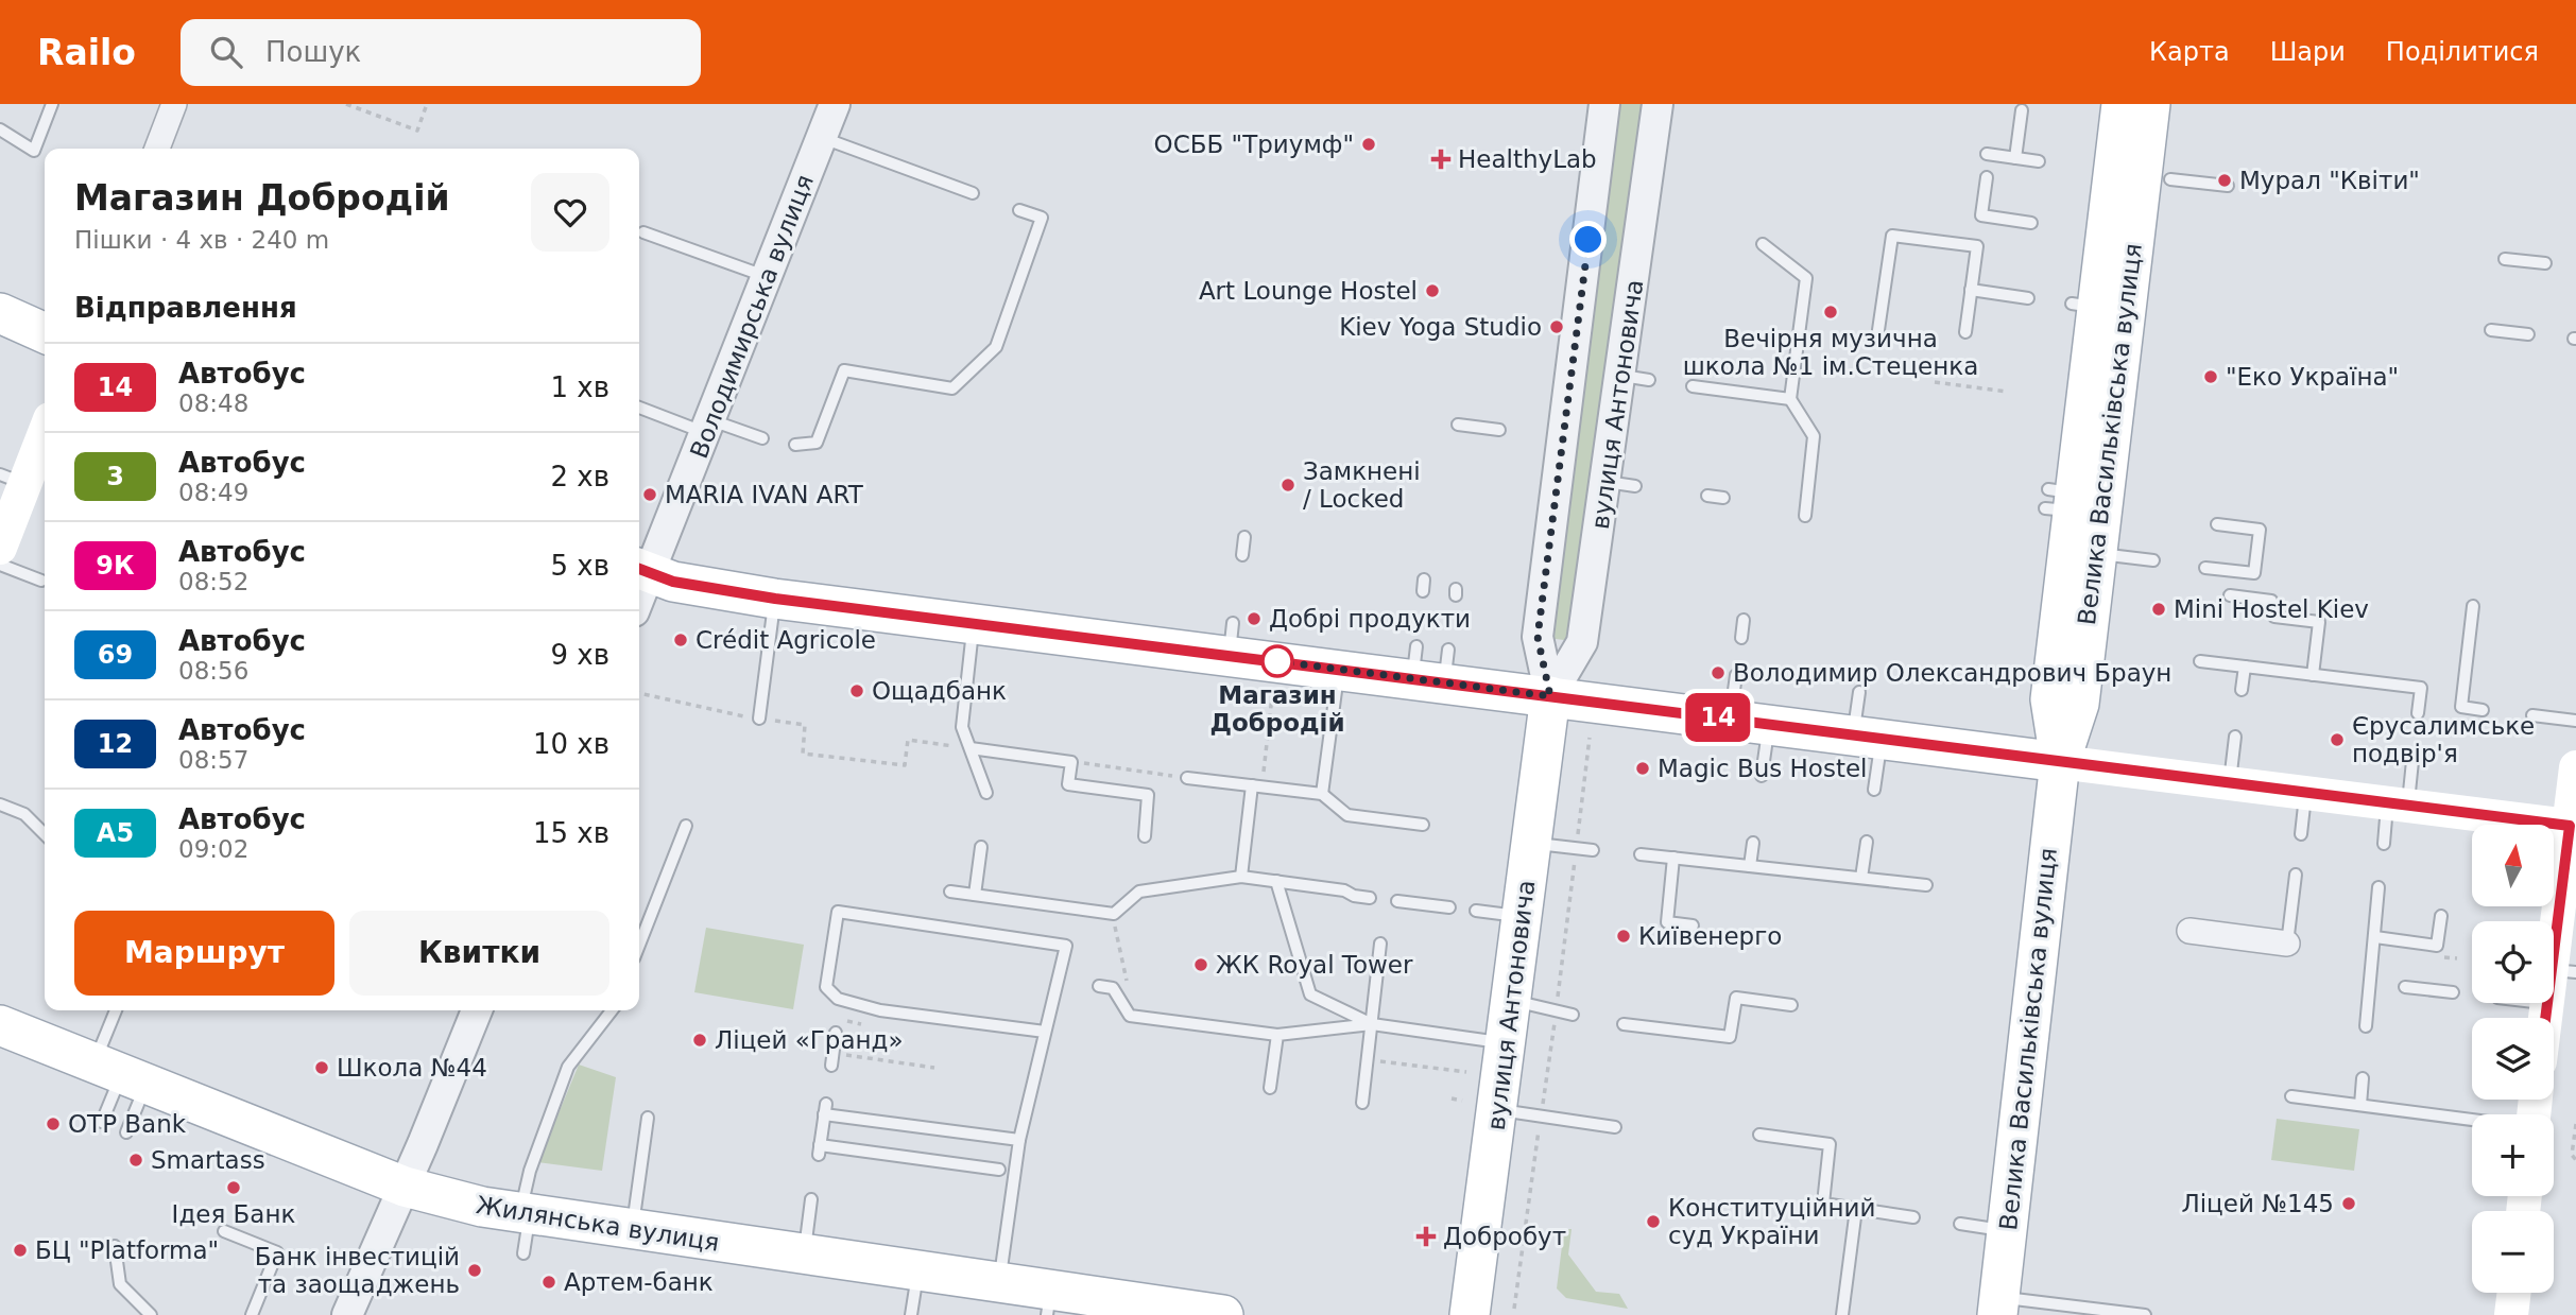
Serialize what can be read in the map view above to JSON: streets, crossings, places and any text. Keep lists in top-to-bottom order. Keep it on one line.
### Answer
{"streets":{"main road":["вулиця Антоновича","Велика Васильківська вулиця","Жилянська вулиця"],"street":["Володимирська вулиця"]},"places":{"other":["ОСББ \"Триумф\"","Мурал \"Квіти\"","Art Lounge Hostel","Вечірня музична школа №1 ім.Стеценка","Kiev Yoga Studio","\"Еко Україна\"","Замкнені / Locked","MARIA IVAN ART","Mini Hostel Kiev","Добрі продукти","Crédit Agricole","Магазин Добродій","Володимир Олександрович Браун","Ощадбанк","Єрусалимське подвір'я","Magic Bus Hostel","Київенерго","ЖК Royal Tower","Ліцей «Гранд»","Школа №44","OTP Bank","Smartass","Ідея Банк","Ліцей №145","Конституційний суд України","БЦ \"Platforma\"","Банк інвестицій та заощаджень","Артем-банк"],"health":["HealthyLab","Добробут"]},"lines":["bus line 14"],"north":"top","page":{"header":"Railo","search":"Пошук","nav":["Карта","Шари","Поділитися"],"on_map":"14","heading":[["Магазин Добродій","Пішки · 4 хв · 240 m"],"Відправлення"],"list":[{"mark":"14","name":"Автобус","note":"08:48","value":"1 хв"},{"mark":"3","name":"Автобус","note":"08:49","value":"2 хв"},{"mark":"9К","name":"Автобус","note":"08:52","value":"5 хв"},{"mark":"69","name":"Автобус","note":"08:56","value":"9 хв"},{"mark":"12","name":"Автобус","note":"08:57","value":"10 хв"},{"mark":"А5","name":"Автобус","note":"09:02","value":"15 хв"}],"map_buttons":["+","−"],"buttons":["Маршрут","Квитки"]}}
